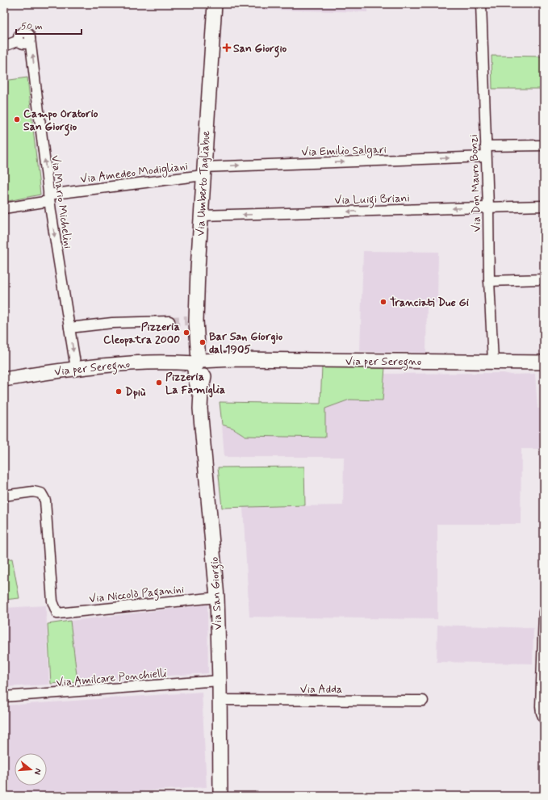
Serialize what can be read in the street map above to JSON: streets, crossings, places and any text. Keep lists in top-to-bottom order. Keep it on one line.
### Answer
{"streets":{"street":["Via Emilio Salgari","Via Amedeo Modigliani","Via Umberto Tagliabue","Via Don Mauro Bonzi","Via Luigi Briani","Via Mario Michelini","Via per Seregno","Via Niccolò Paganini","Via San Giorgio","Via Amilcare Ponchielli","Via Adda"]},"crossings":[["Via Emilio Salgari","Via Amedeo Modigliani"],["Via Emilio Salgari","Via Umberto Tagliabue"],["Via Emilio Salgari","Via Don Mauro Bonzi"],["Via Amedeo Modigliani","Via Umberto Tagliabue"],["Via Amedeo Modigliani","Via Mario Michelini"],["Via Umberto Tagliabue","Via Luigi Briani"],["Via Umberto Tagliabue","Via per Seregno"],["Via Umberto Tagliabue","Via San Giorgio"],["Via Don Mauro Bonzi","Via Luigi Briani"],["Via Don Mauro Bonzi","Via per Seregno"],["Via Mario Michelini","Via per Seregno"],["Via per Seregno","Via San Giorgio"],["Via Niccolò Paganini","Via San Giorgio"],["Via San Giorgio","Via Amilcare Ponchielli"],["Via San Giorgio","Via Adda"]],"one_way":["Via Emilio Salgari","Via Luigi Briani"],"places":{"health":["San Giorgio"],"other":["Campo Oratorio San Giorgio","Tranciati Due Gi","Pizzeria Cleopatra 2000","Bar San Giorgio dal 1905","Pizzeria La Famiglia","Dpiù"]},"scale_bar":"50 m","north":"right"}
